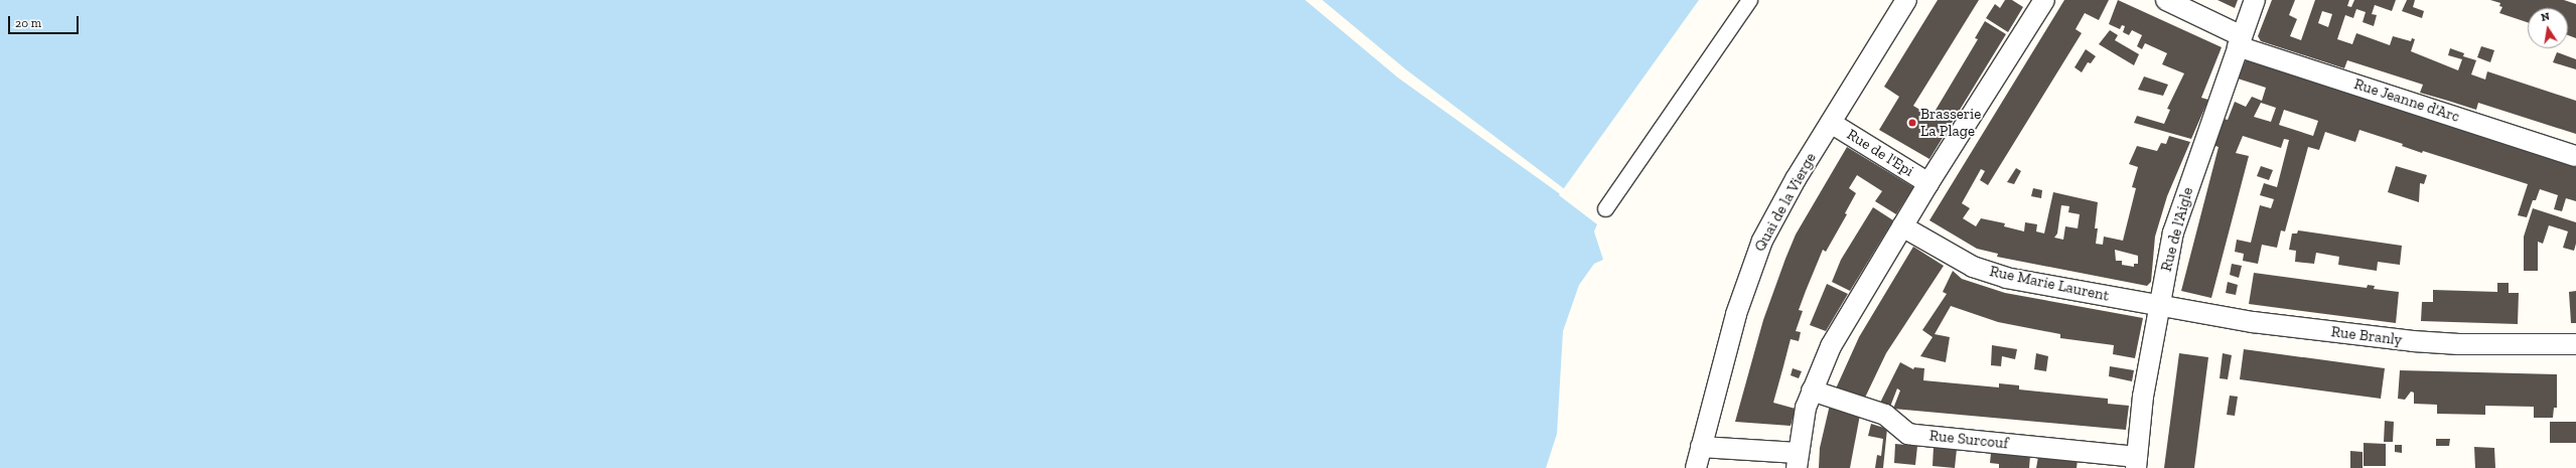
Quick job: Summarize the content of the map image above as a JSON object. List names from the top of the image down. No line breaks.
{"streets":{"street":["Rue Jeanne d'Arc","Rue de l'Epi","Quai de la Vierge","Rue de l'Aigle","Rue Marie Laurent","Rue Branly","Rue Surcouf"]},"crossings":[["Rue Jeanne d'Arc","Rue de l'Aigle"],["Rue de l'Epi","Quai de la Vierge"],["Rue de l'Aigle","Rue Marie Laurent"],["Rue de l'Aigle","Rue Branly"],["Rue de l'Aigle","Rue Surcouf"],["Rue Marie Laurent","Rue Branly"]],"places":["Brasserie La Plage"],"scale_bar":"20 m","north":"top"}
